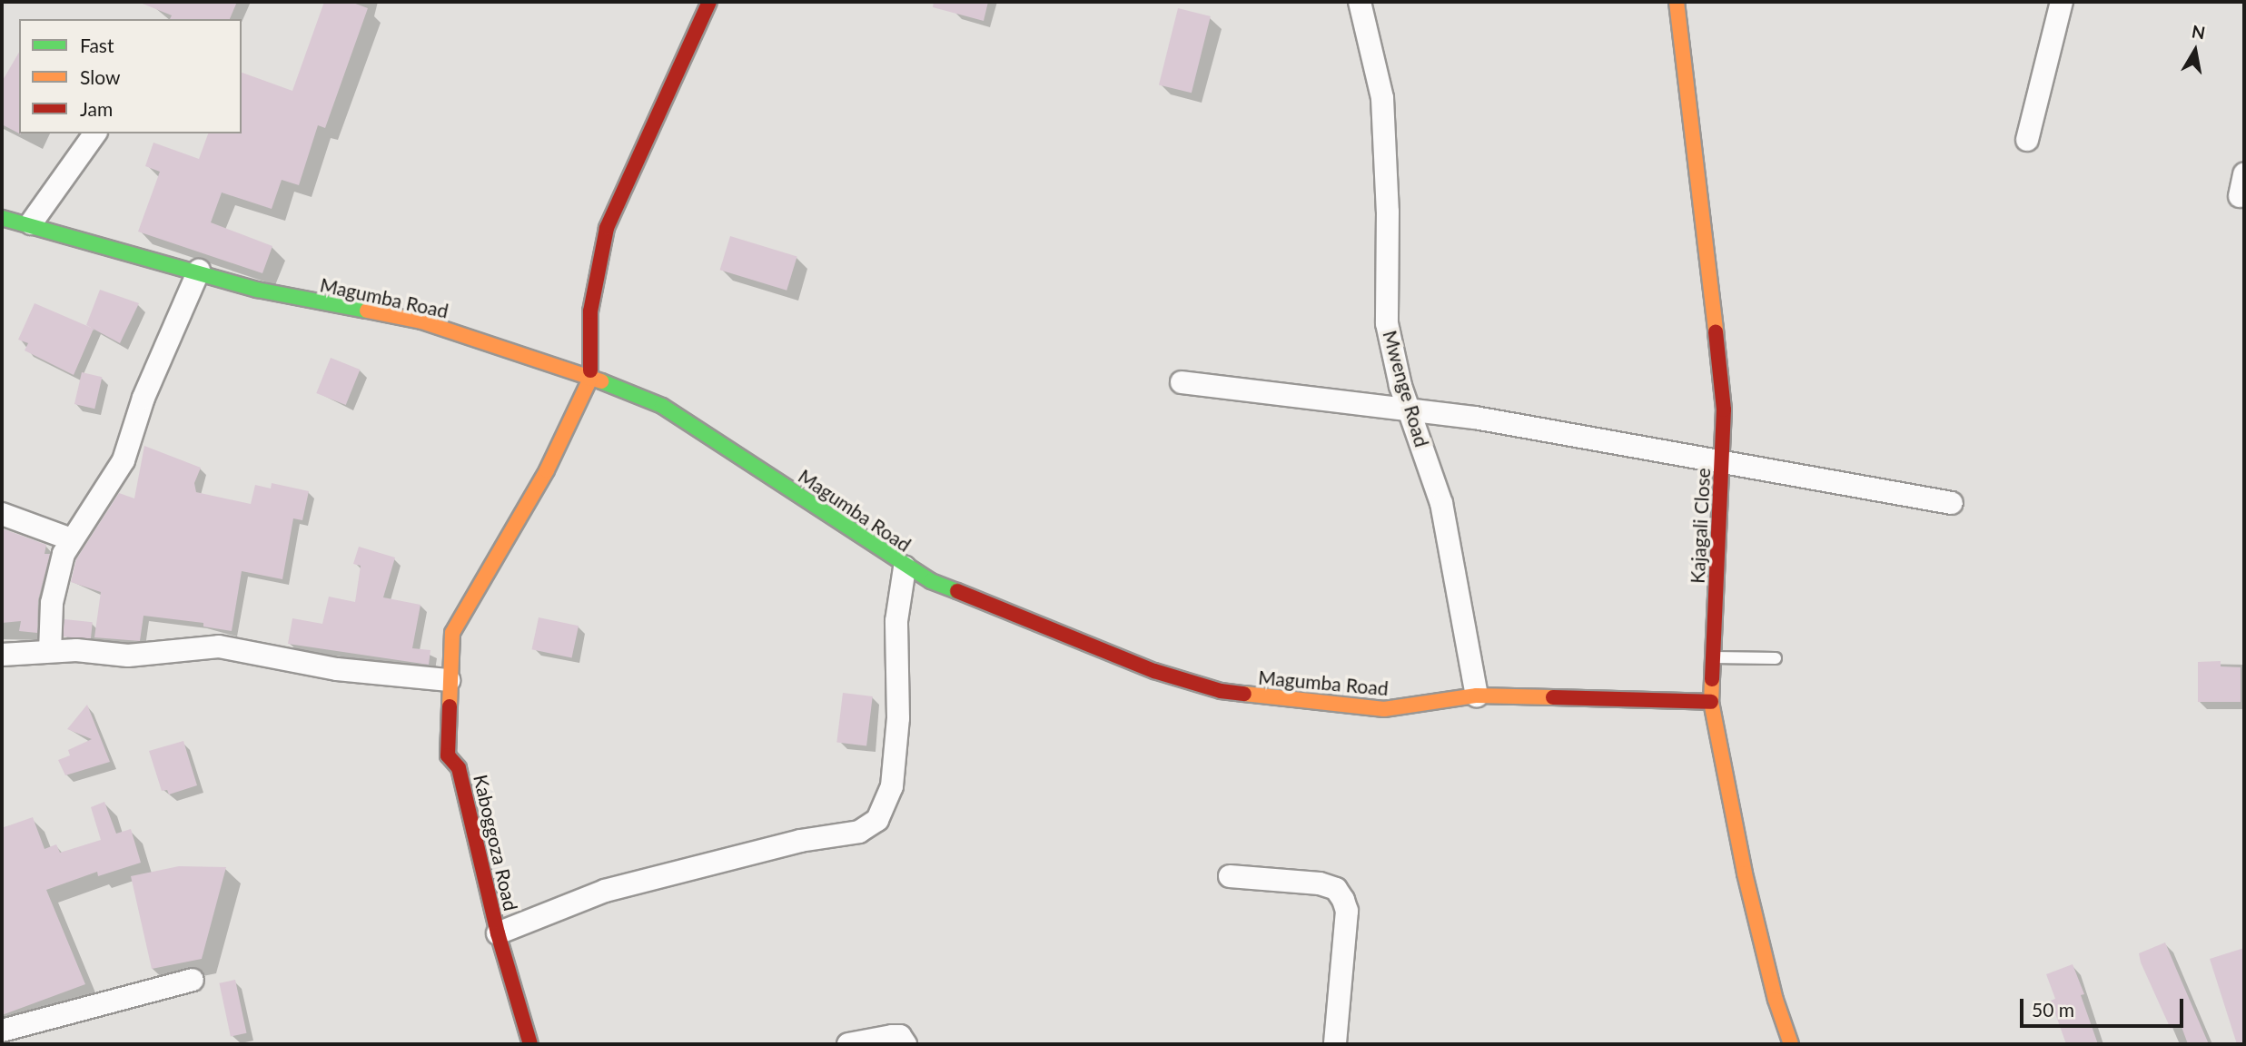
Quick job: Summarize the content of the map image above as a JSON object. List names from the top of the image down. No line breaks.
{"streets":{"street":["Magumba Road","Mwenge Road","Kajagali Close","Kaboggoza Road"]},"crossings":[["Magumba Road","Mwenge Road"],["Magumba Road","Kajagali Close"],["Magumba Road","Kaboggoza Road"]],"legend":["Fast","Slow","Jam"],"scale_bar":"50 m","north":"top"}
